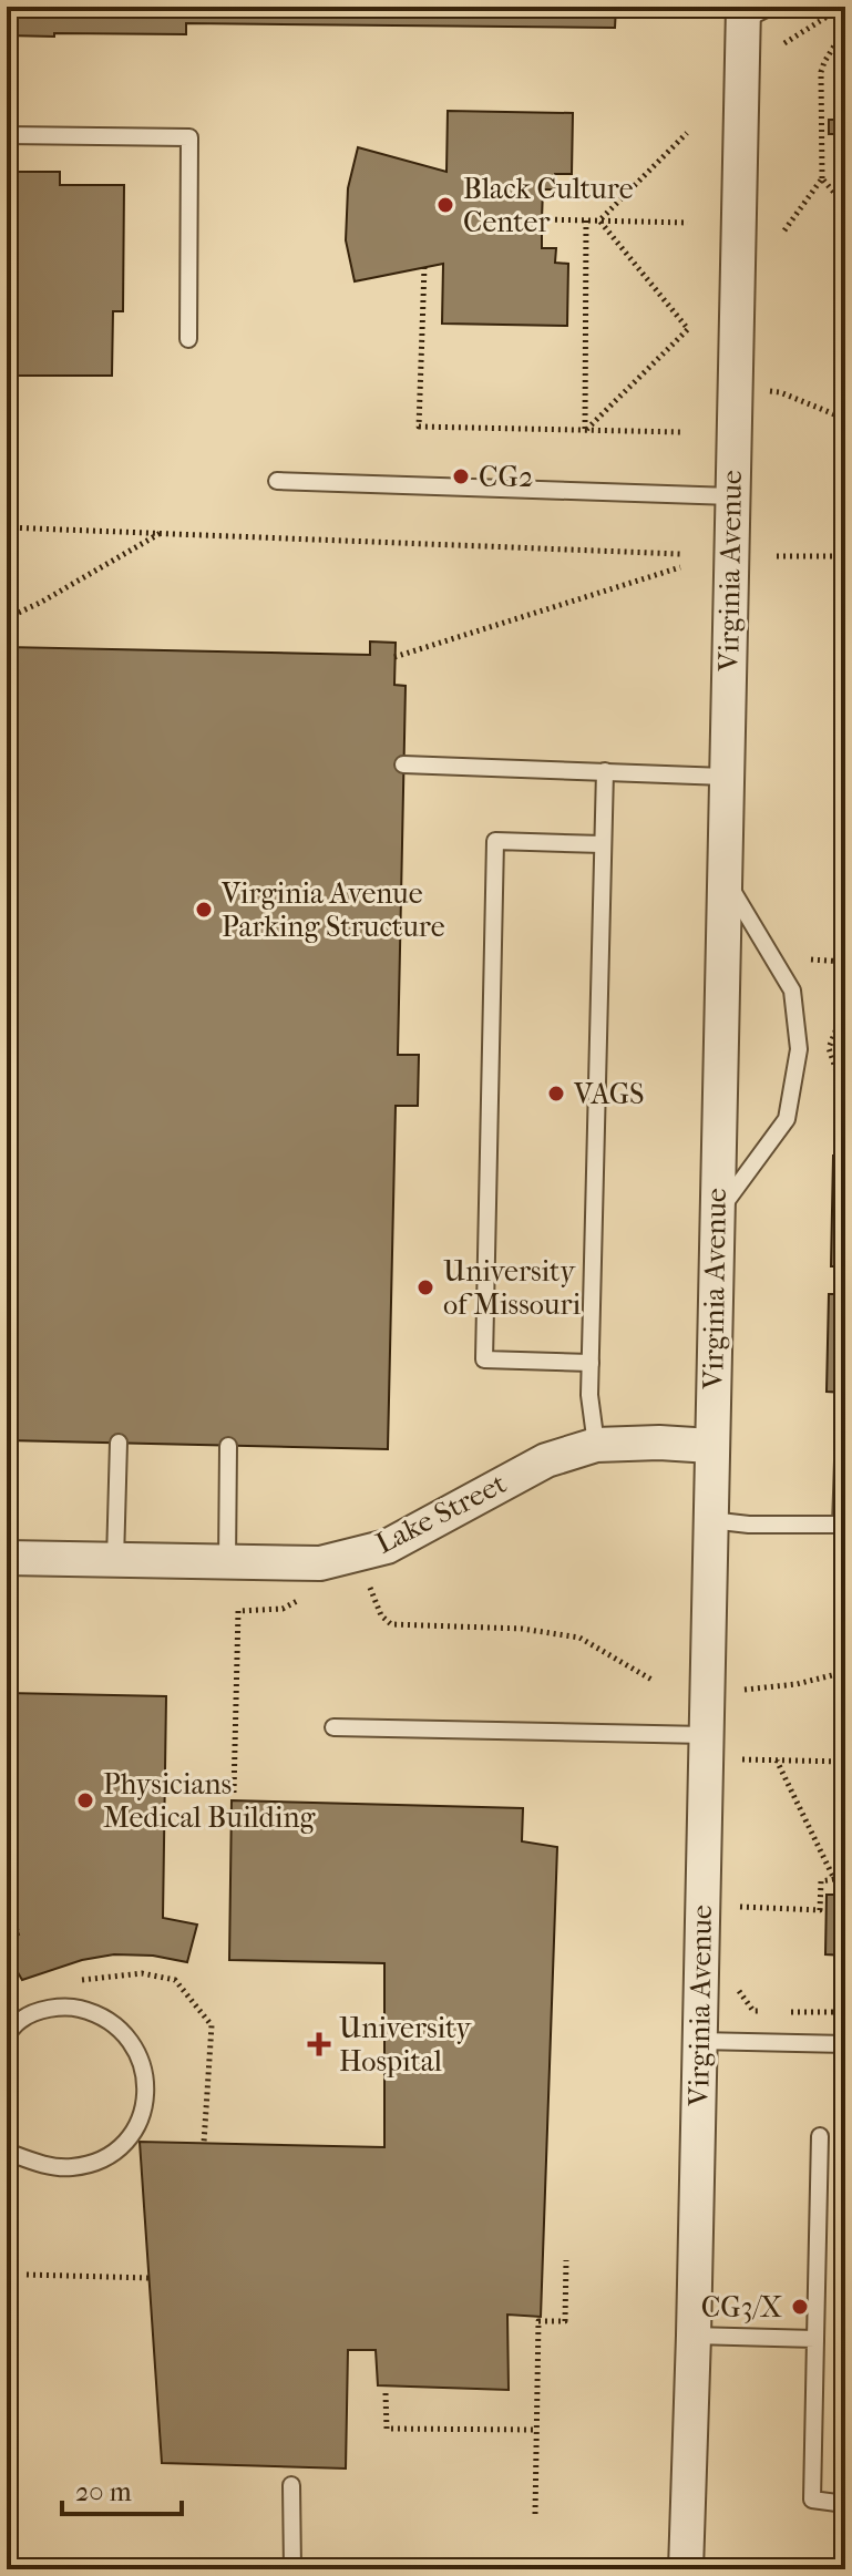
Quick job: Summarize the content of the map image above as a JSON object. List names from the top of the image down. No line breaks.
{"streets":{"street":["Virginia Avenue","Lake Street"]},"crossings":[["Virginia Avenue","Lake Street"]],"places":{"other":["Black Culture Center","CG2","Virginia Avenue Parking Structure","VAGS","University of Missouri","Physicians Medical Building","CG3/X"],"health":["University Hospital"]},"scale_bar":"20 m"}
